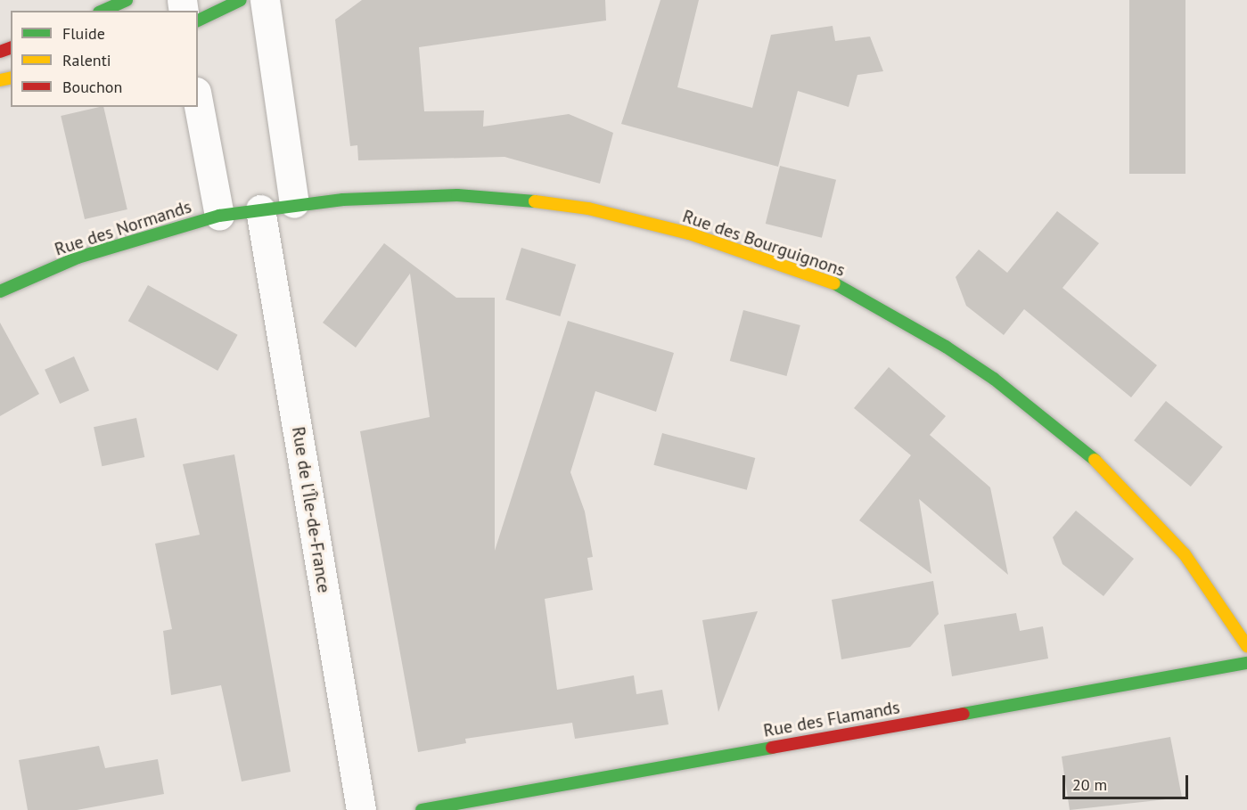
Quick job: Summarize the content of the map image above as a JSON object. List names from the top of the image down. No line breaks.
{"streets":{"street":["Rue des Normands","Rue des Bourguignons","Rue de l'Île-de-France","Rue des Flamands"]},"crossings":[["Rue des Normands","Rue des Bourguignons"],["Rue des Normands","Rue de l'Île-de-France"],["Rue des Bourguignons","Rue de l'Île-de-France"]],"legend":["Fluide","Ralenti","Bouchon"],"scale_bar":"20 m"}
